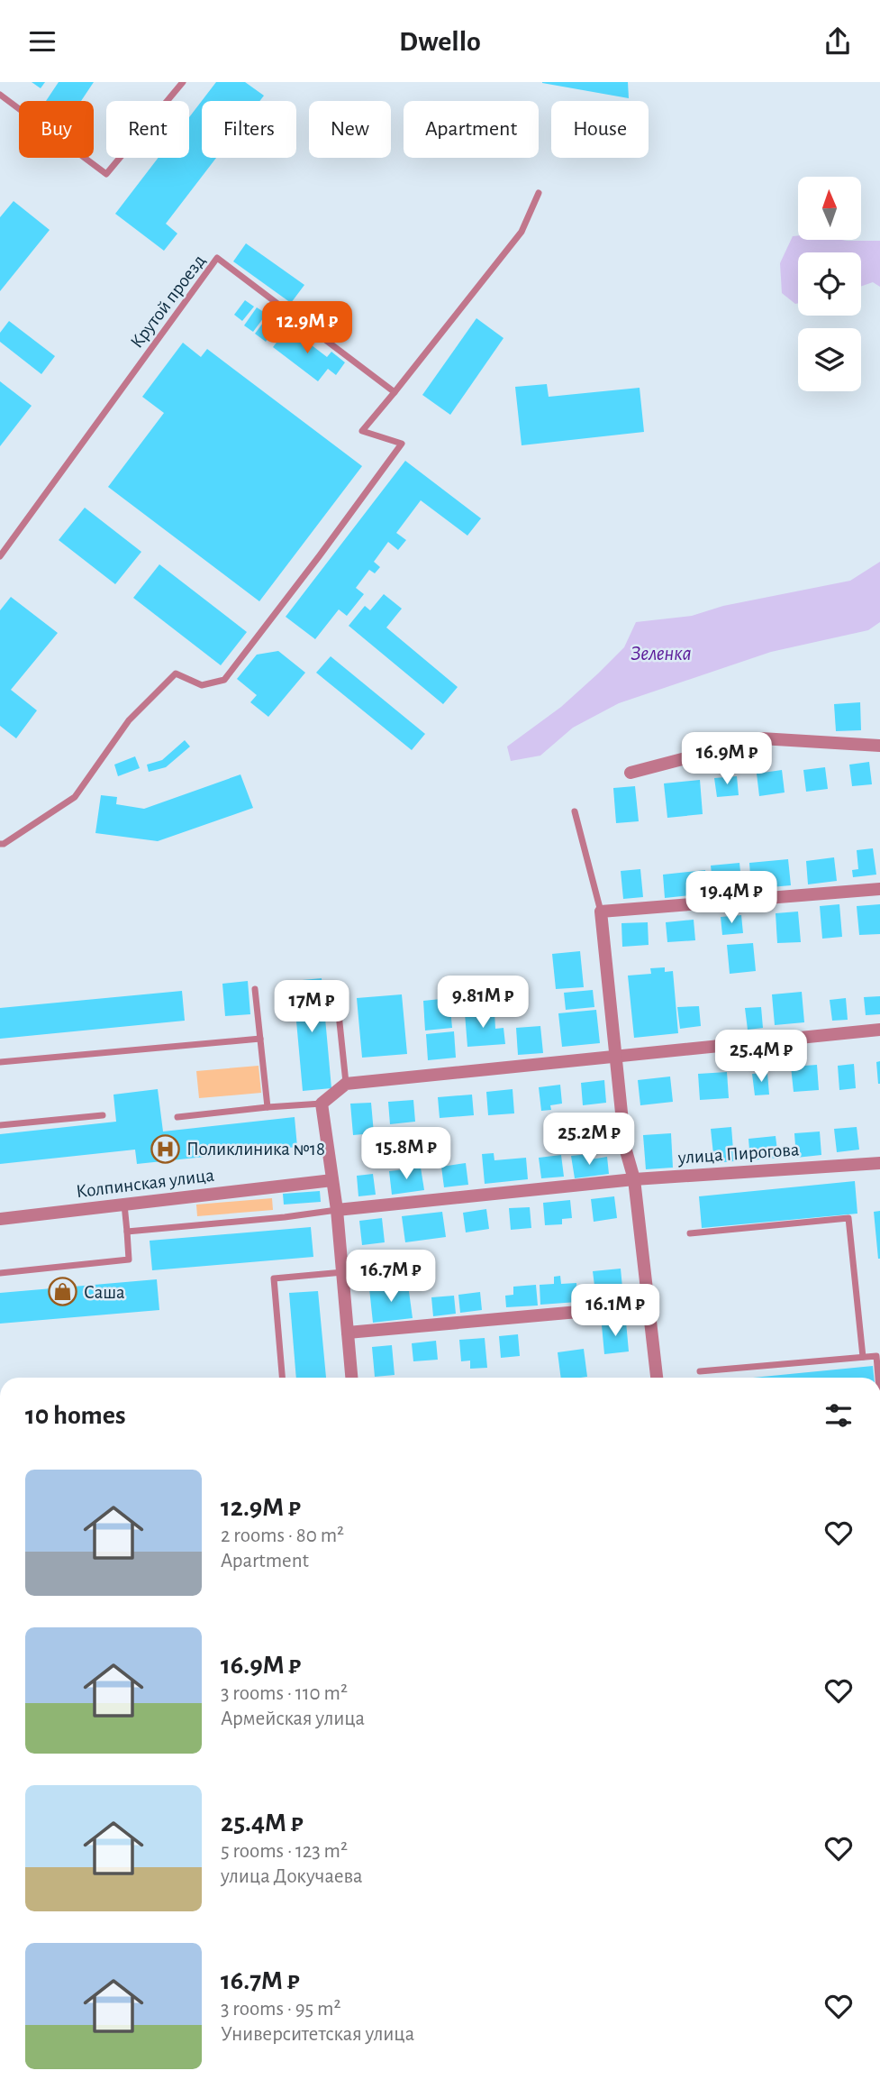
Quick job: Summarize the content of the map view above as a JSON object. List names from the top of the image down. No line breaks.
{"streets":{"street":["улица Пирогова","Колпинская улица"],"lane":["Крутой проезд"]},"water":["Зеленка"],"places":{"hospital":["Поликлиника №18"],"shop":["Саша"]},"north":"top","page":{"header":"Dwello","chip":["Buy","Rent","Filters","New","Apartment","House"],"price":["12.9M ₽","16.9M ₽","19.4M ₽","9.81M ₽","17M ₽","25.4M ₽","25.2M ₽","15.8M ₽","16.7M ₽","16.1M ₽"],"heading":"10 homes","list":[{"name":"12.9M ₽","note":"2 rooms · 80 m² · Apartment"},{"name":"16.9M ₽","note":"3 rooms · 110 m² · Армейская улица"},{"name":"25.4M ₽","note":"5 rooms · 123 m² · улица Докучаева"},{"name":"16.7M ₽","note":"3 rooms · 95 m² · Университетская улица"}]}}
